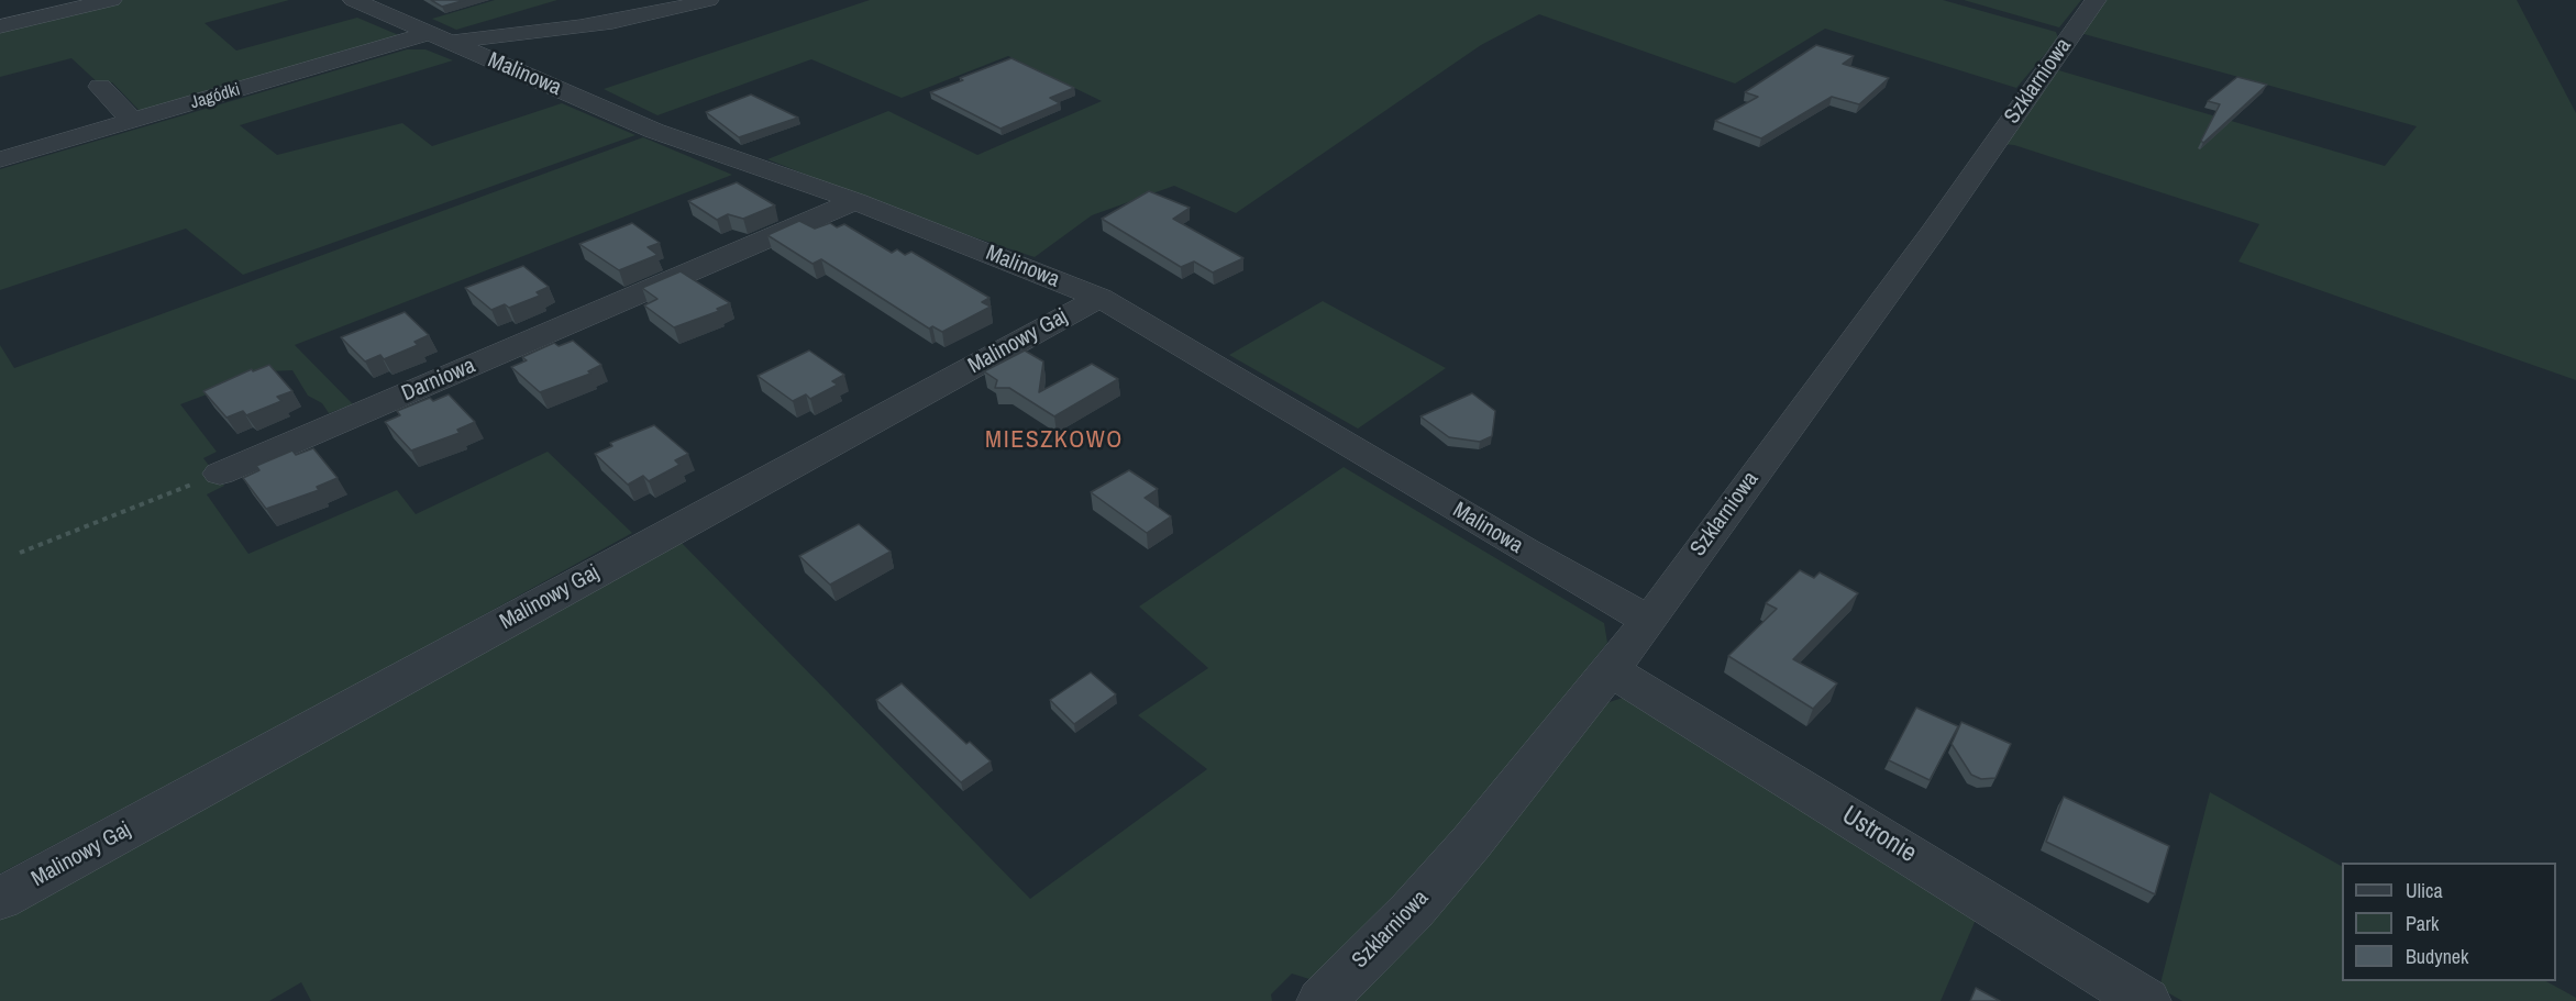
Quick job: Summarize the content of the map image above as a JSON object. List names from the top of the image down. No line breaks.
{"streets":{"street":["Malinowa","Szklarniowa","Jagódki","Malinowy Gaj","Darniowa","Ustronie"]},"crossings":[["Malinowa","Szklarniowa"],["Malinowa","Jagódki"],["Malinowa","Malinowy Gaj"],["Malinowa","Darniowa"],["Szklarniowa","Ustronie"]],"districts":["MIESZKOWO"],"legend":["Ulica","Park","Budynek"]}
